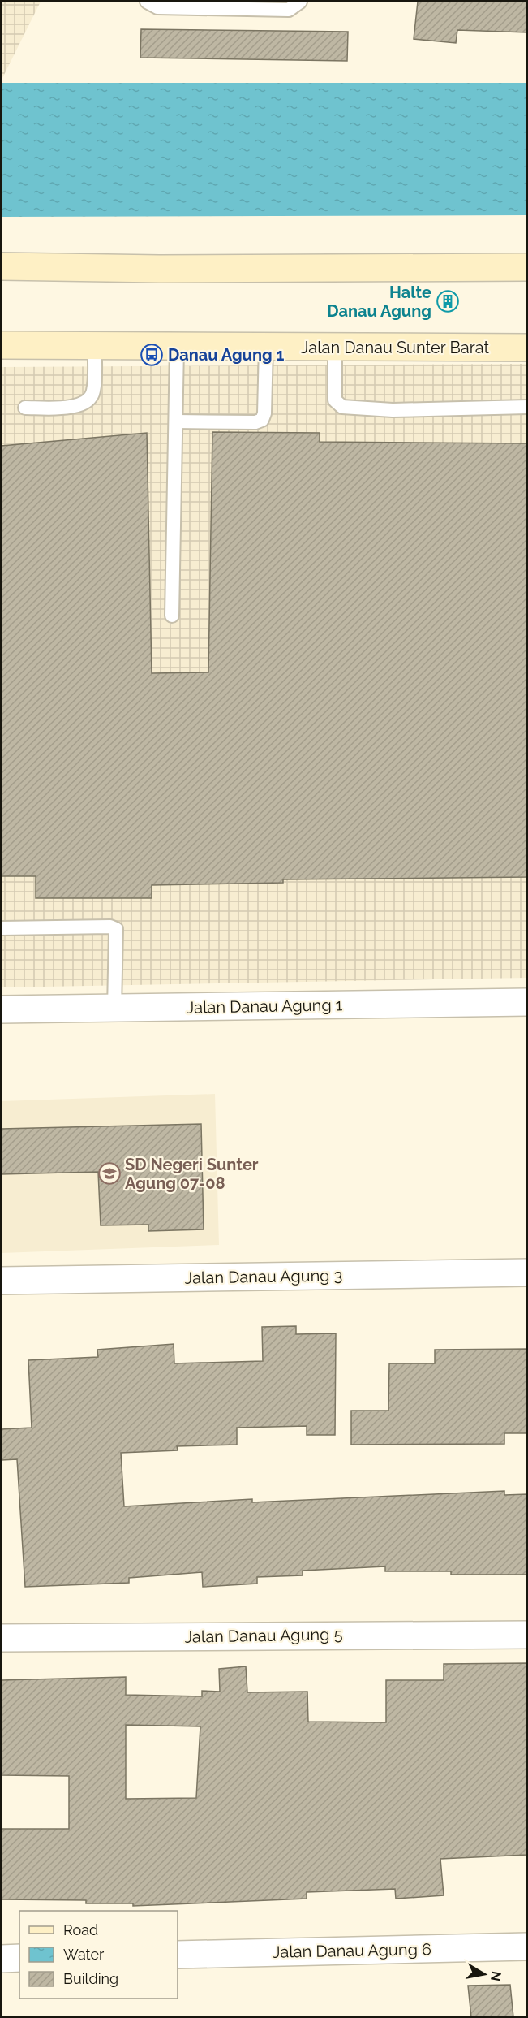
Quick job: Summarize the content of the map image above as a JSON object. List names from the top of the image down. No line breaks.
{"streets":{"main road":["Jalan Danau Sunter Barat"],"street":["Jalan Danau Agung 1","Jalan Danau Agung 3","Jalan Danau Agung 5","Jalan Danau Agung 6"]},"places":{"building":["Halte Danau Agung"],"bus stop":["Danau Agung 1"],"school or university":["SD Negeri Sunter Agung 07-08"]},"legend":["Road","Water","Building"],"north":"right"}
